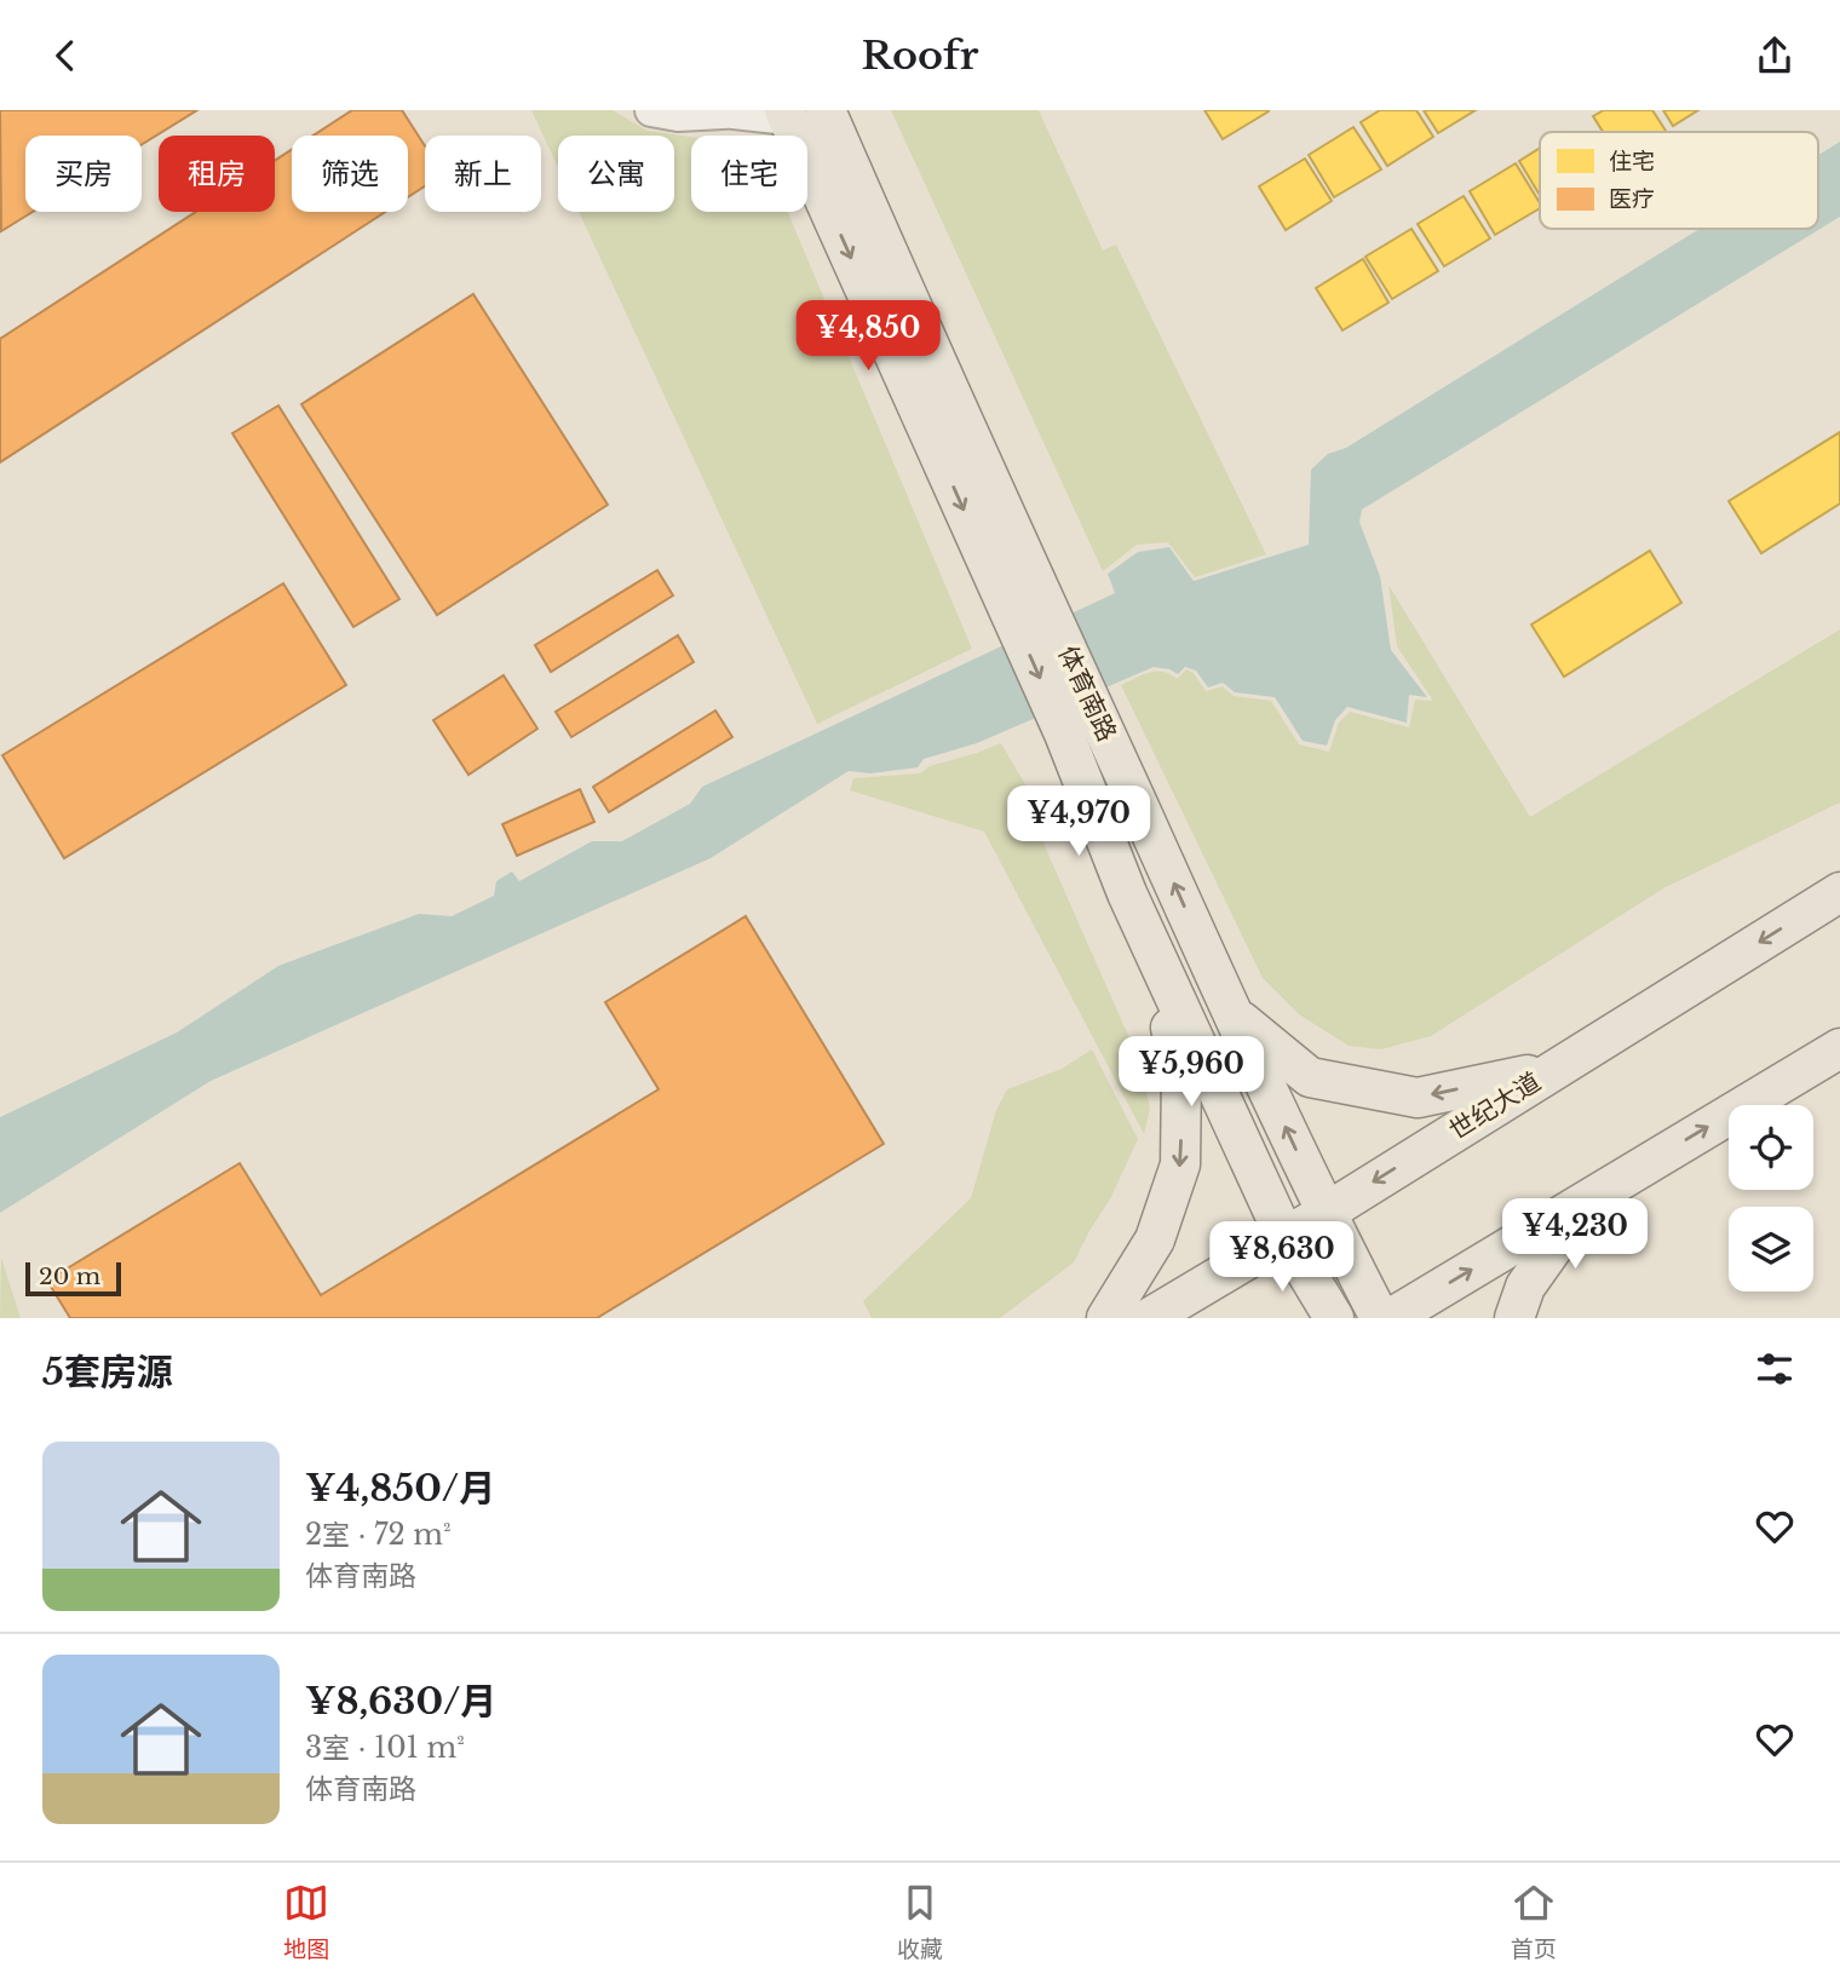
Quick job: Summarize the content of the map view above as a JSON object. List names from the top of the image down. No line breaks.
{"streets":{"main road":["体育南路","世纪大道"]},"crossings":[["体育南路","世纪大道"]],"legend":["住宅","医疗"],"scale_bar":"20 m","page":{"header":"Roofr","chip":["买房","租房","筛选","新上","公寓","住宅"],"price":["¥4,850","¥4,970","¥5,960","¥4,230","¥8,630"],"scale":"20 m","heading":"5套房源","list":[{"name":"¥4,850/月","note":"2室 · 72 m² · 体育南路"},{"name":"¥8,630/月","note":"3室 · 101 m² · 体育南路"}],"tabs":["地图","收藏","首页"]}}
